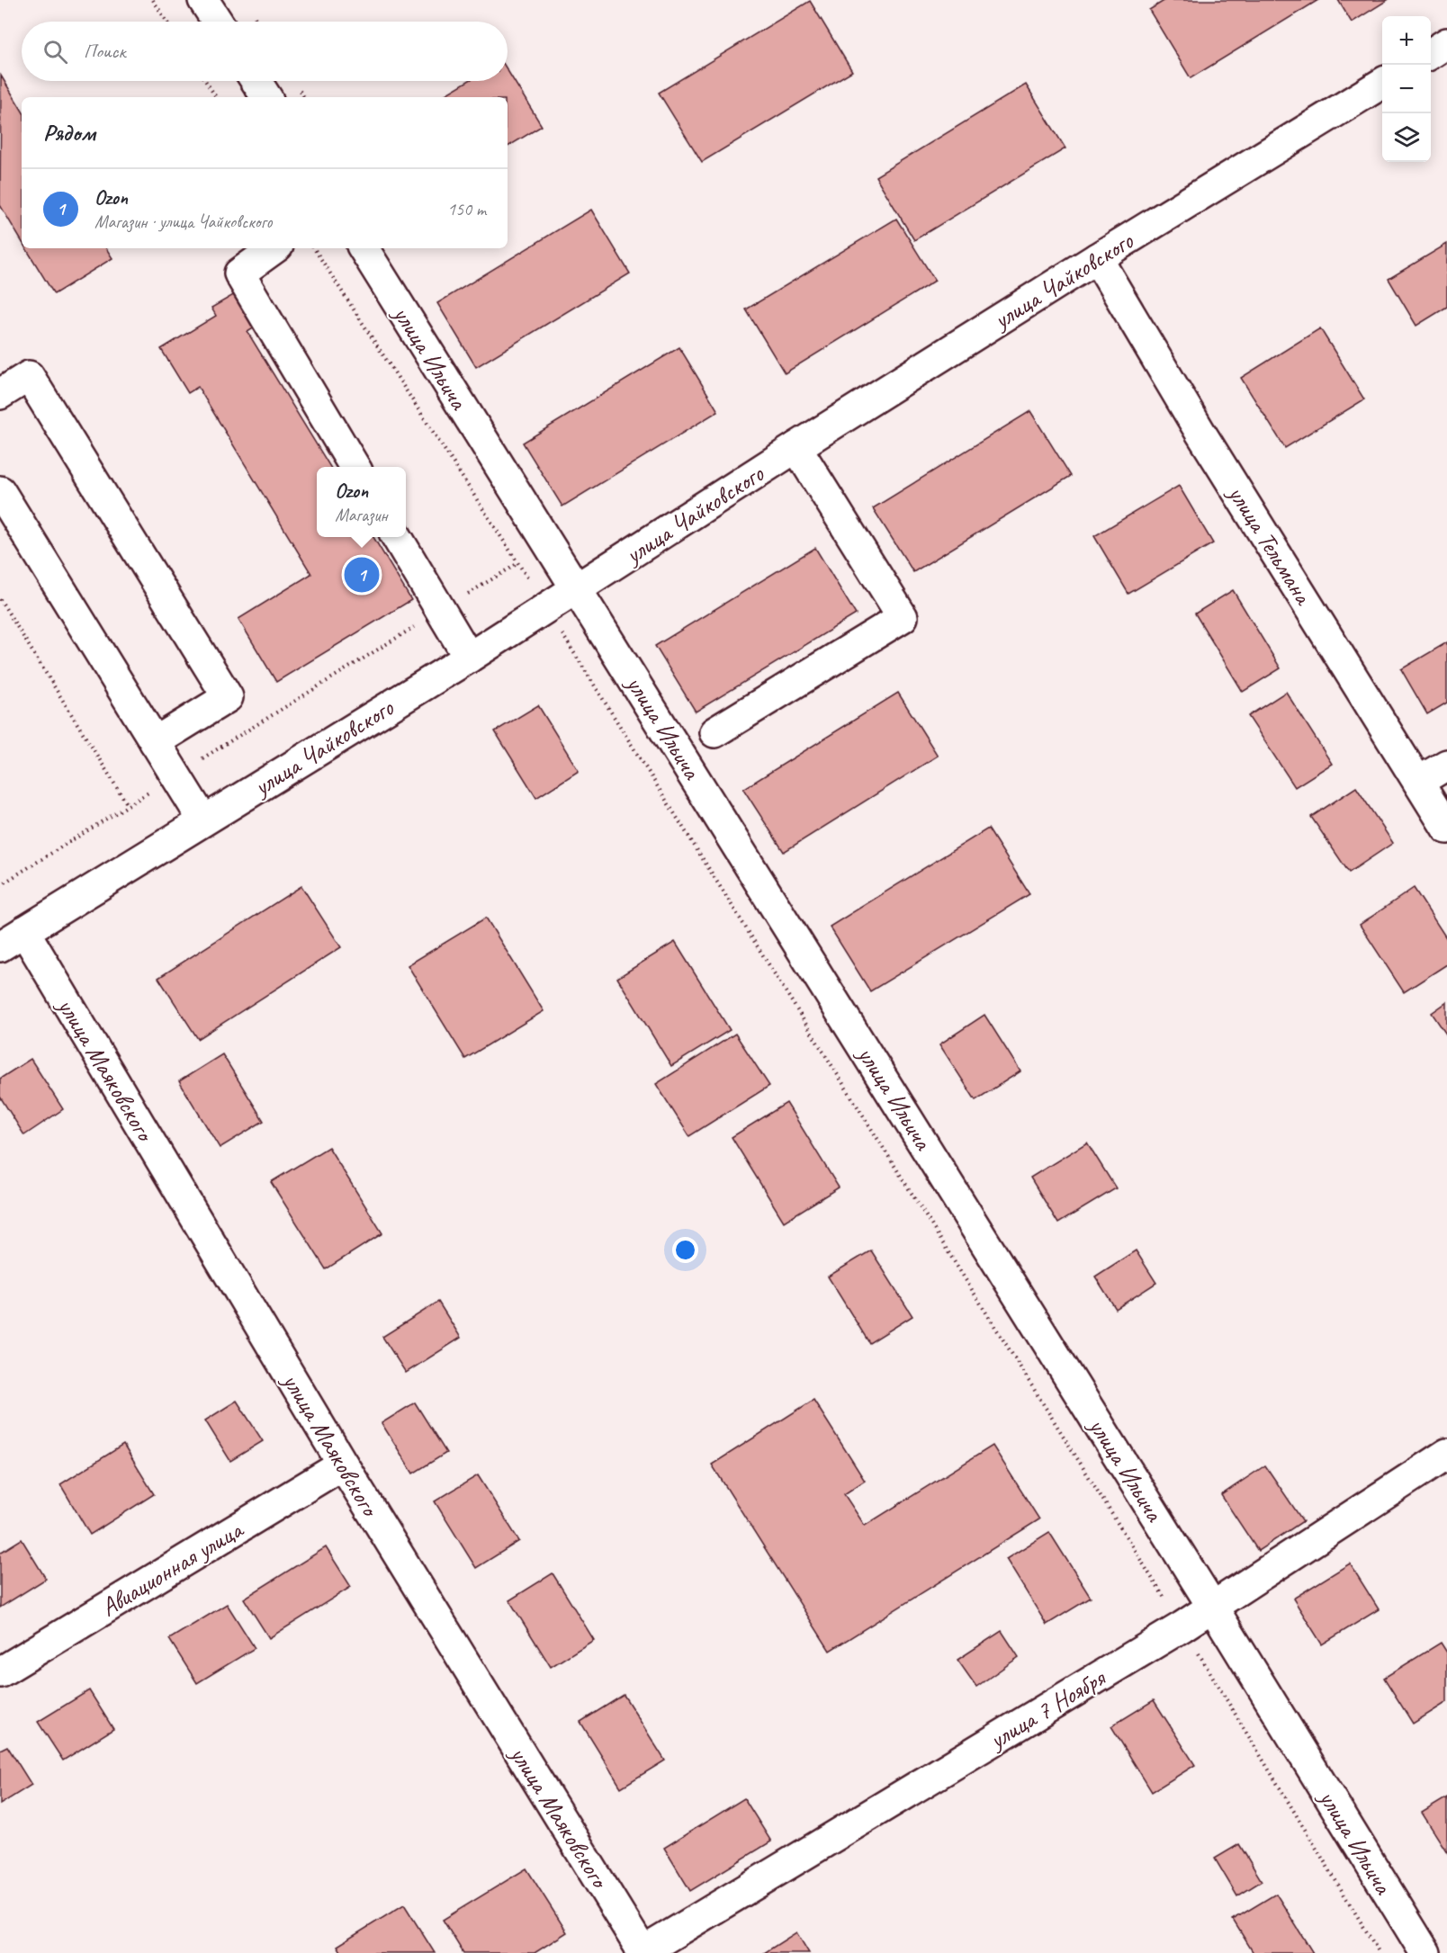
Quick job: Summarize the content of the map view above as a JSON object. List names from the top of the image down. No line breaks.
{"streets":{"street":["улица Чайковского","улица Ильича","улица Тельмана","улица Маяковского","Авиационная улица","улица 7 Ноября"]},"crossings":[["улица Чайковского","улица Ильича"],["улица Чайковского","улица Тельмана"],["улица Чайковского","улица Маяковского"],["улица Ильича","улица 7 Ноября"],["улица Маяковского","Авиационная улица"],["улица Маяковского","улица 7 Ноября"]],"page":{"map_buttons":["+","−"],"search":"Поиск","heading":"Рядом","list":[{"mark":"1","name":"Ozon","note":"Магазин · улица Чайковского","value":"150 m"}],"popup":["Ozon","Магазин"],"pins":"1"}}
